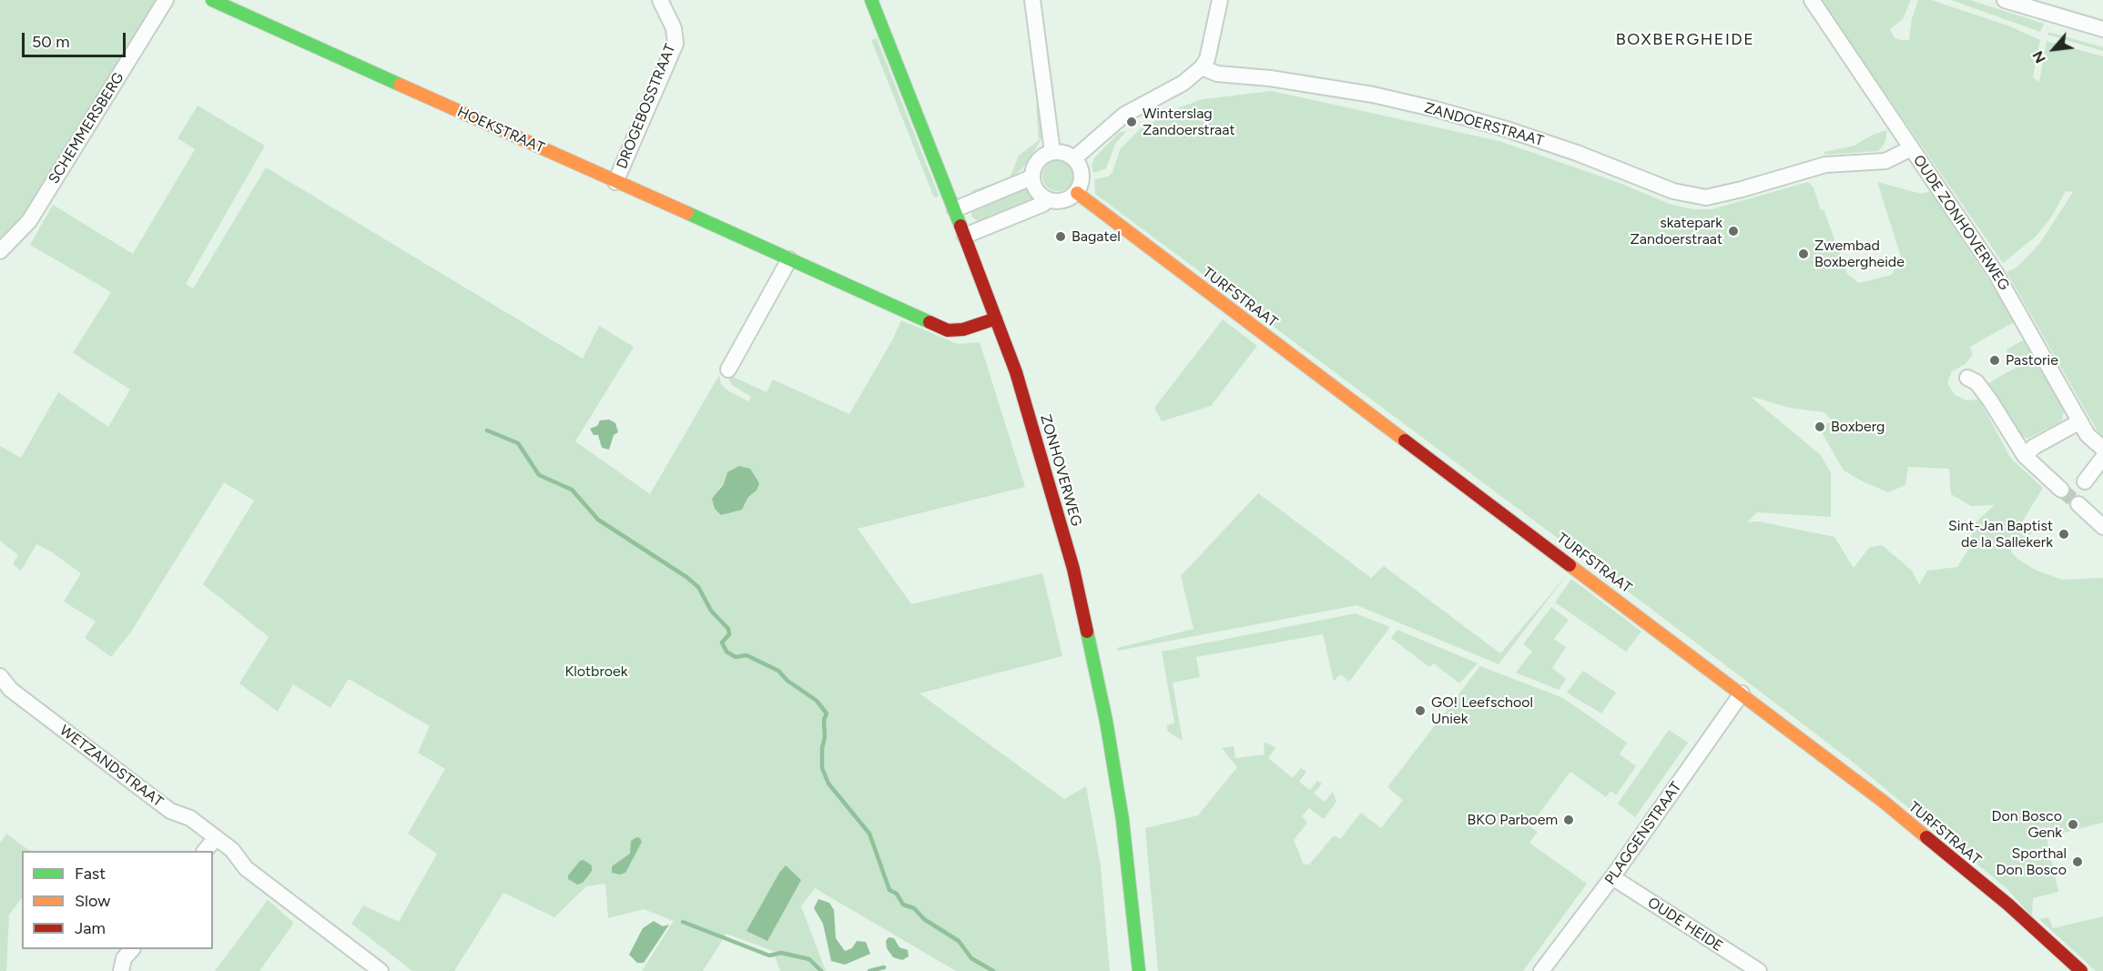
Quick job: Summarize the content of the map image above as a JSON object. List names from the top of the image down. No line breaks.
{"streets":{"street":["DROGEBOSSTRAAT","ZANDOERSTRAAT","SCHEMMERSBERG","HOEKSTRAAT","OUDE ZONHOVERWEG","TURFSTRAAT","ZONHOVERWEG","WETZANDSTRAAT","PLAGGENSTRAAT","OUDE HEIDE"]},"crossings":[["DROGEBOSSTRAAT","HOEKSTRAAT"],["ZANDOERSTRAAT","OUDE ZONHOVERWEG"],["HOEKSTRAAT","ZONHOVERWEG"],["TURFSTRAAT","PLAGGENSTRAAT"],["PLAGGENSTRAAT","OUDE HEIDE"]],"districts":["BOXBERGHEIDE"],"parks":["Klotbroek"],"places":["Winterslag Zandoerstraat","skatepark Zandoerstraat","Bagatel","Zwembad Boxbergheide","Pastorie","Boxberg","Sint-Jan Baptist de la Sallekerk","GO! Leefschool Uniek","BKO Parboem","Don Bosco Genk","Sporthal Don Bosco"],"legend":["Fast","Slow","Jam"],"scale_bar":"50 m","north":"bottom left"}
